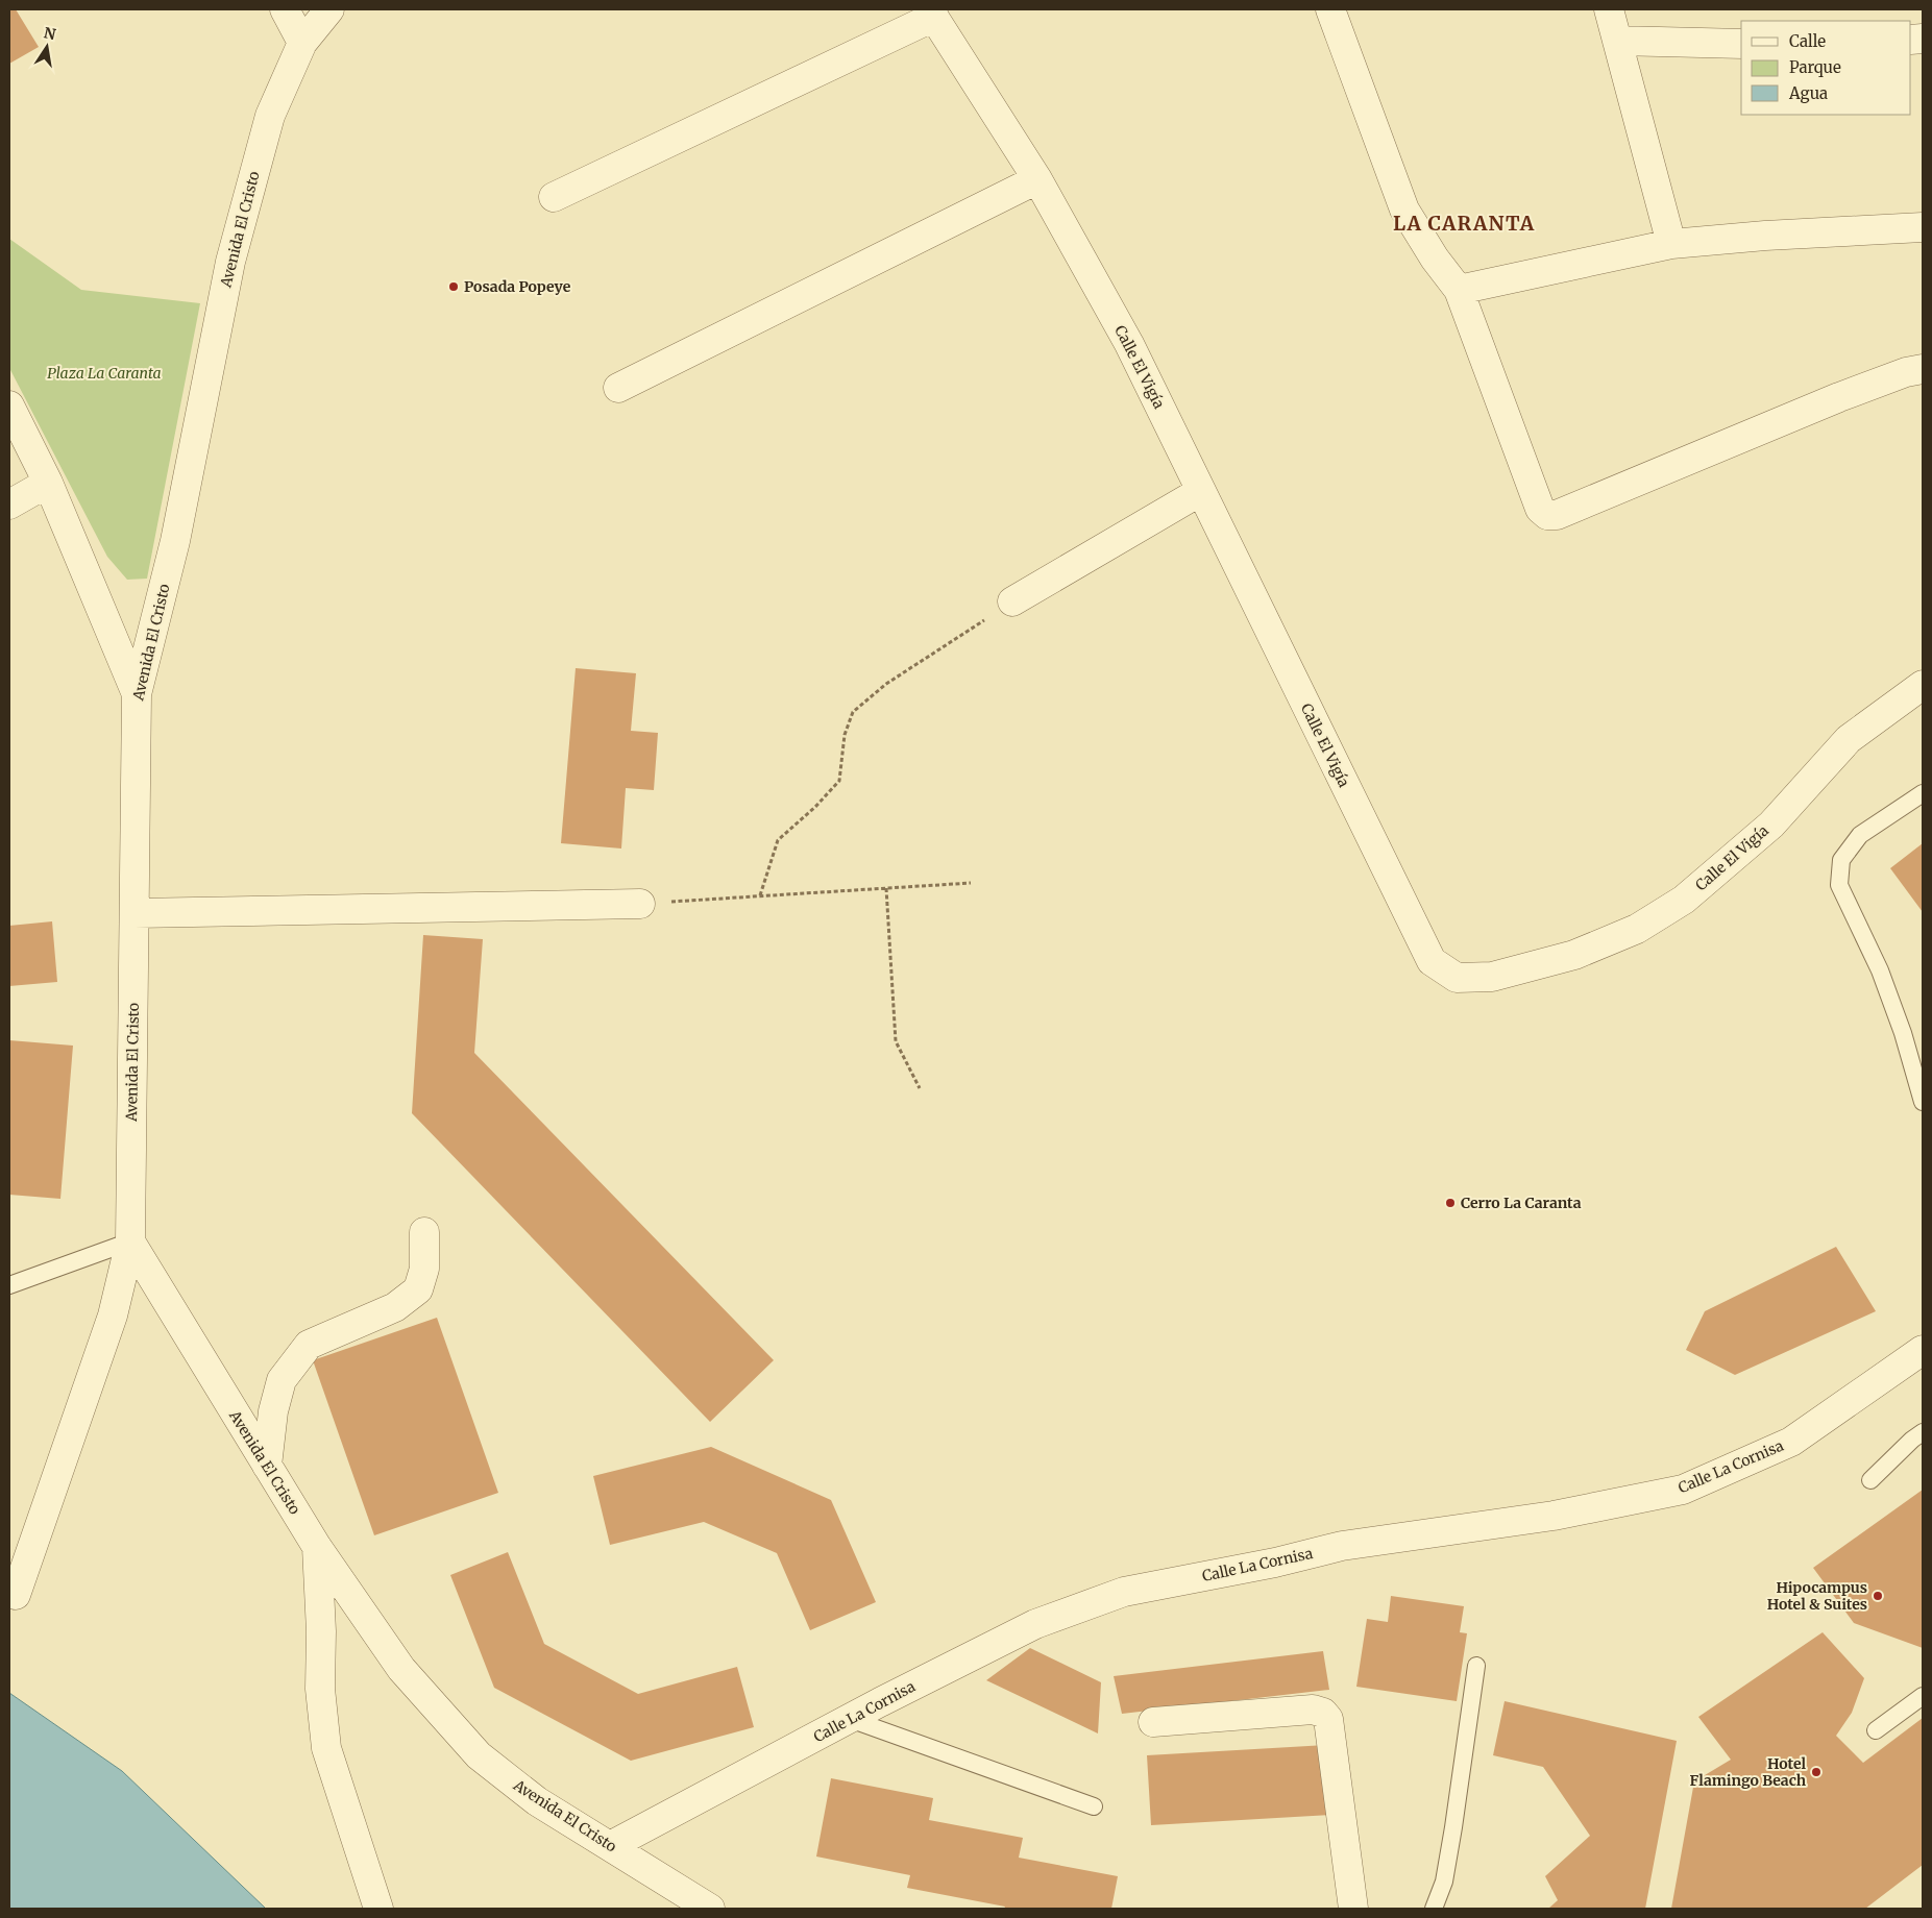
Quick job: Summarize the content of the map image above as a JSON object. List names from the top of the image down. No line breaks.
{"streets":{"street":["Avenida El Cristo","Calle El Vigía","Calle La Cornisa"]},"crossings":[["Avenida El Cristo","Calle La Cornisa"]],"districts":["LA CARANTA"],"parks":["Plaza La Caranta"],"places":["Posada Popeye","Cerro La Caranta","Hipocampus Hotel & Suites","Hotel Flamingo Beach"],"legend":["Calle","Parque","Agua"],"north":"top"}
